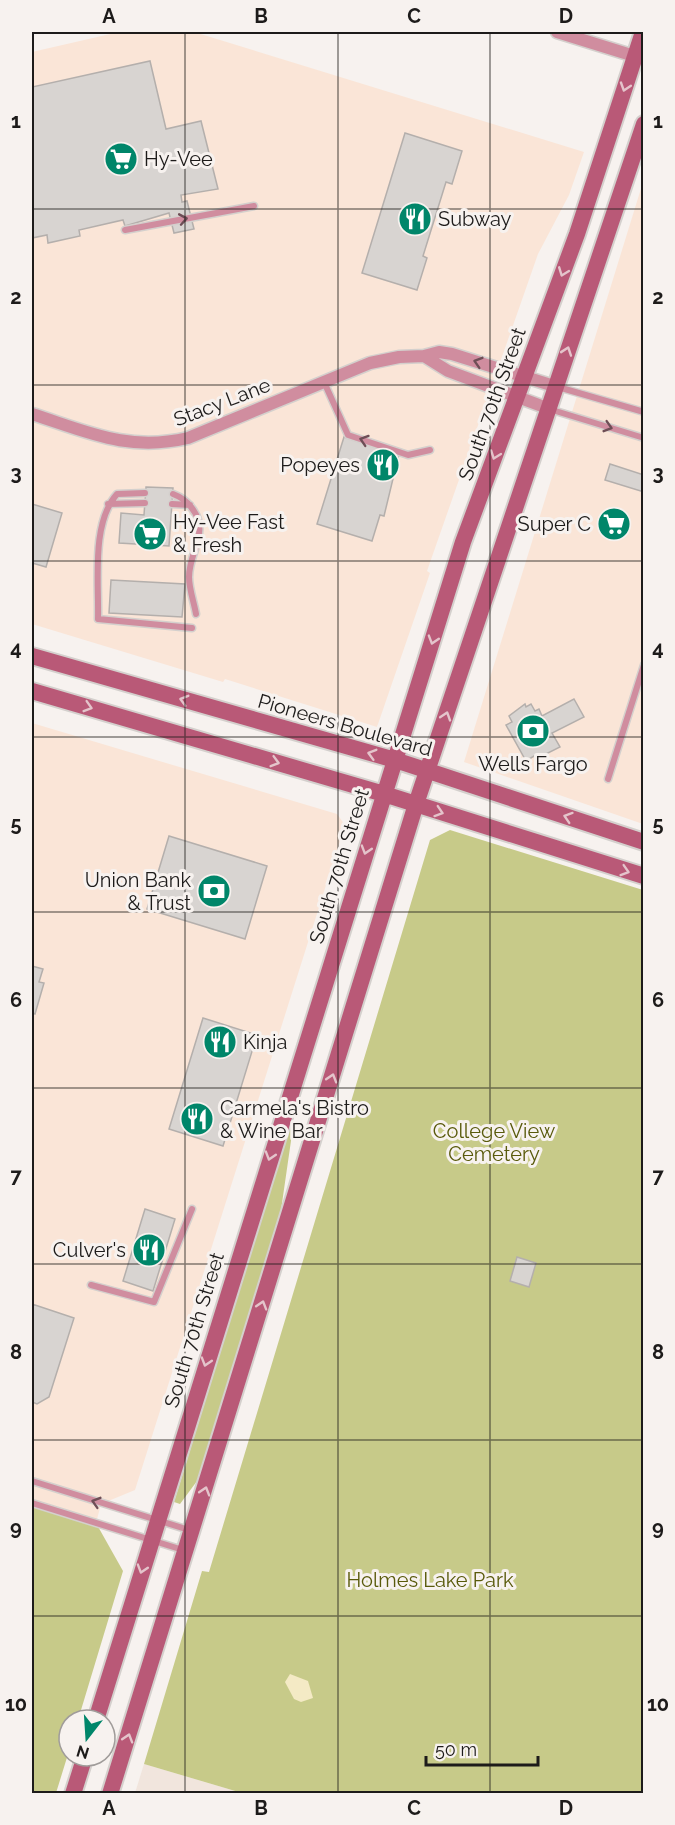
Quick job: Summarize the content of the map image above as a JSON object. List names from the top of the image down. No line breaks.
{"streets":{"main road":["South 70th Street","Pioneers Boulevard"],"street":["Stacy Lane"]},"crossings":[["Stacy Lane","South 70th Street"],["South 70th Street","Pioneers Boulevard"]],"parks":["College View Cemetery","Holmes Lake Park"],"places":{"supermarket":["Hy-Vee","Super C","Hy-Vee Fast & Fresh"],"restaurant":["Subway","Popeyes","Kinja","Carmela's Bistro & Wine Bar","Culver's"],"bank":["Wells Fargo","Union Bank & Trust"]},"scale_bar":"50 m","north":"bottom","grid":{"columns":["A","B","C","D"],"rows":["1","2","3","4","5","6","7","8","9","10"]}}
